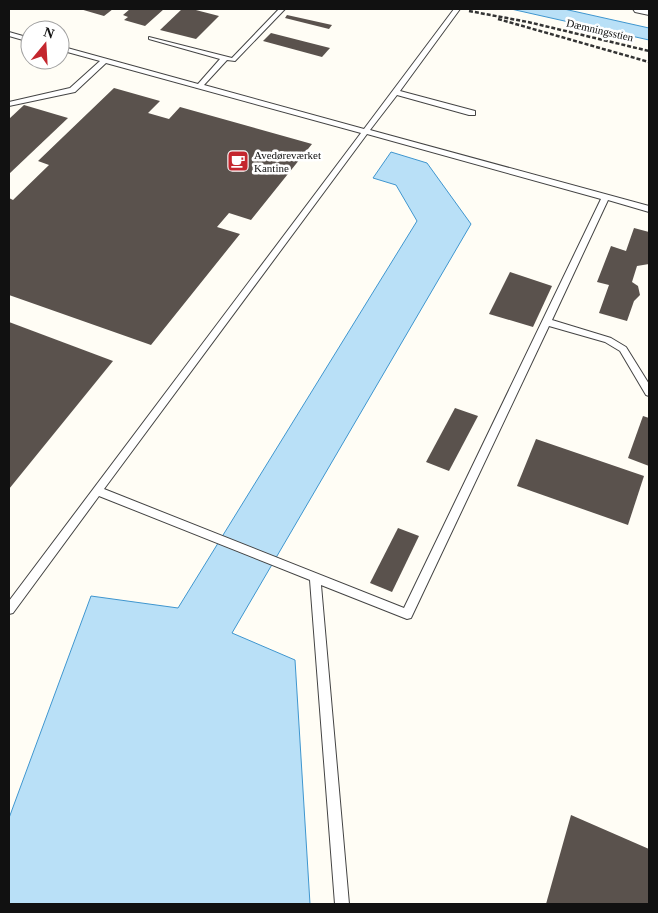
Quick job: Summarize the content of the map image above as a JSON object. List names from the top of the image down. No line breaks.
{"streets":{"path":["Dæmningsstien"]},"places":{"cafe":["Avedøreværket Kantine"]},"north":"top"}
